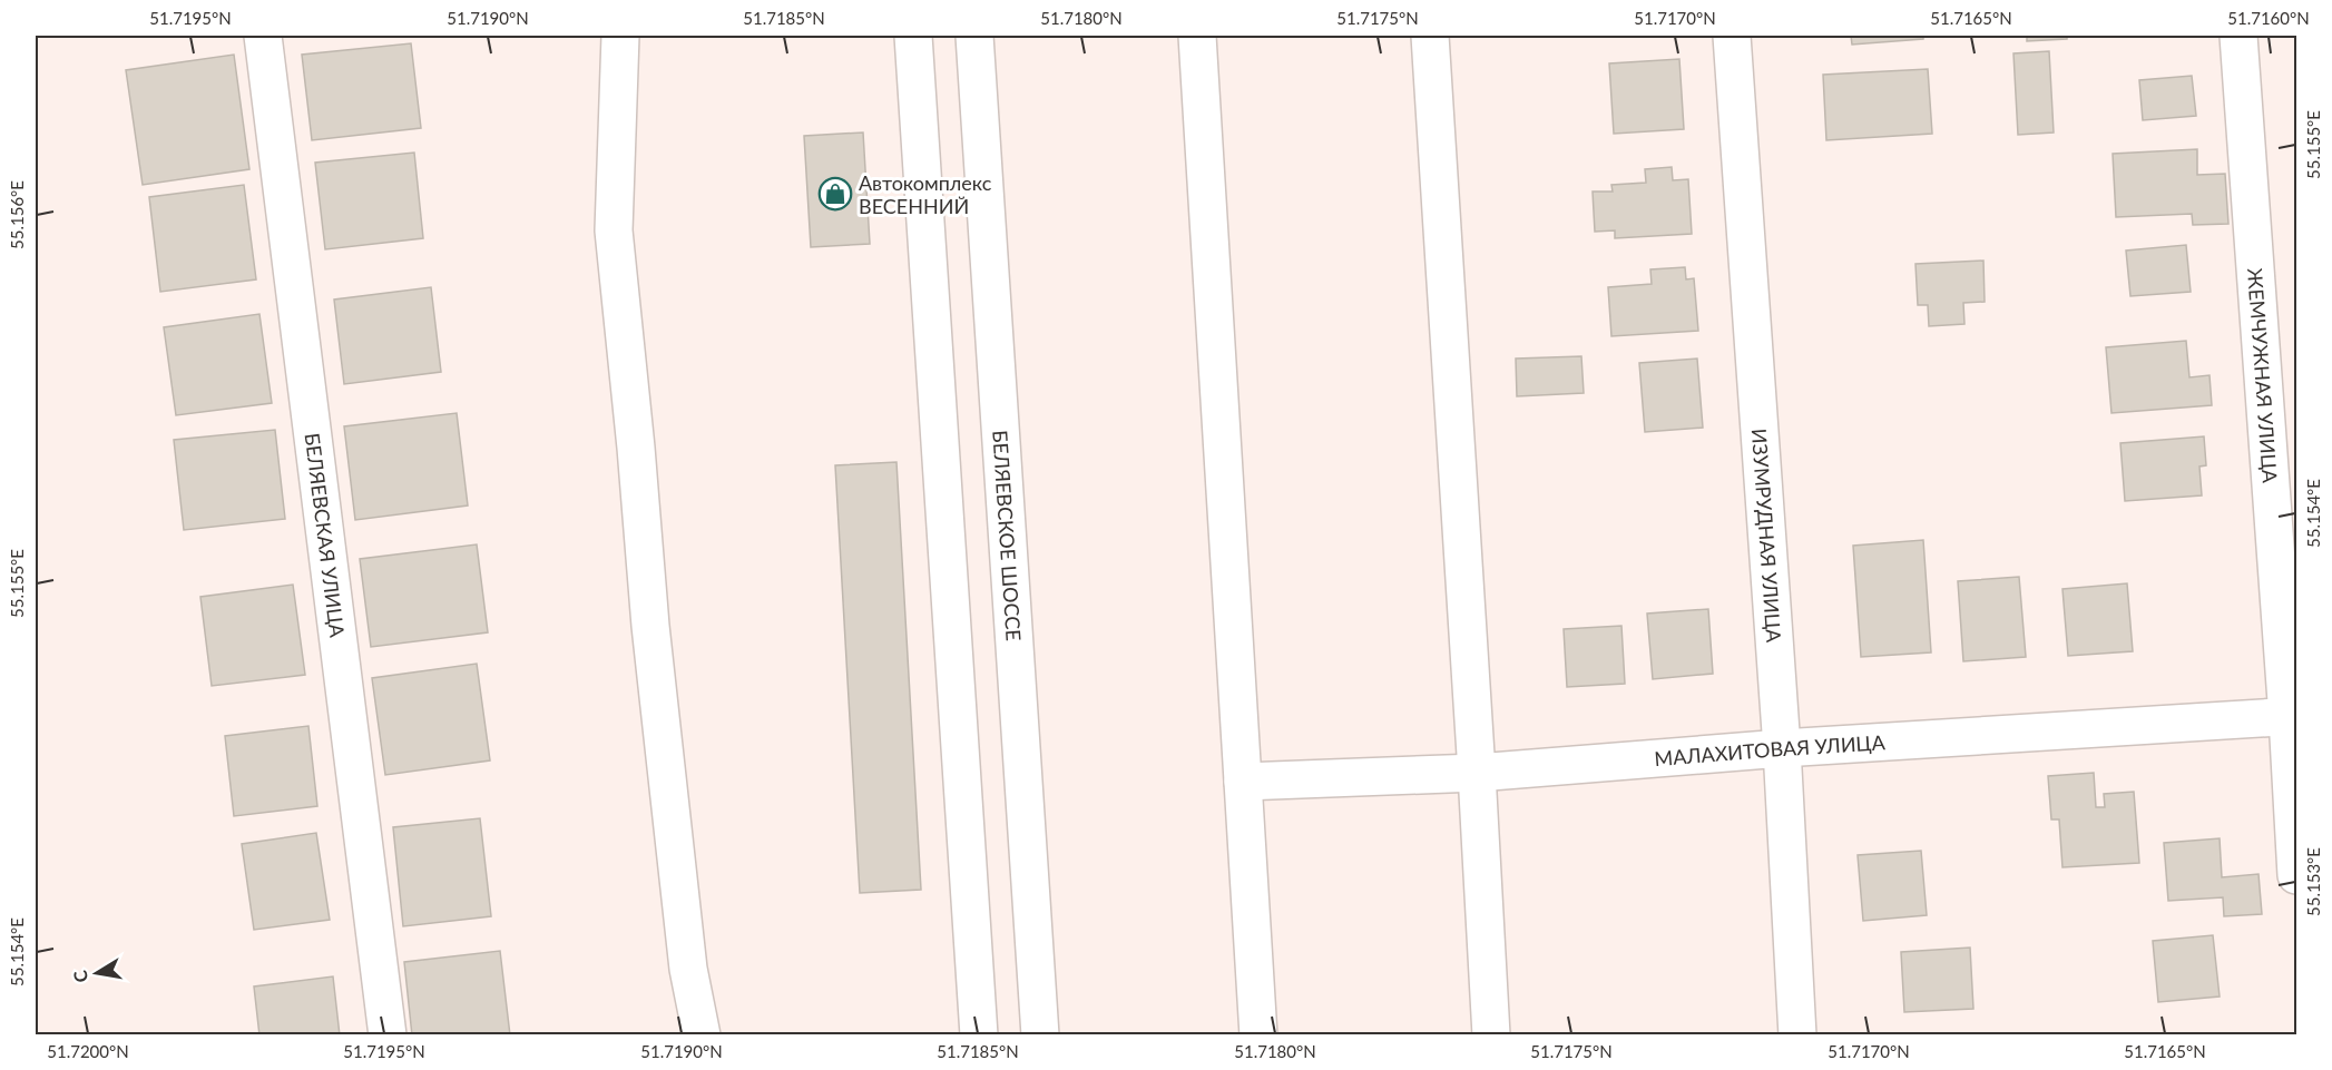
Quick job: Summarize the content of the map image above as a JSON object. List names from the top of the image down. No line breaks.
{"streets":{"street":["ЖЕМЧУЖНАЯ УЛИЦА","БЕЛЯЕВСКАЯ УЛИЦА","БЕЛЯЕВСКОЕ ШОССЕ","ИЗУМРУДНАЯ УЛИЦА","МАЛАХИТОВАЯ УЛИЦА"]},"crossings":[["ЖЕМЧУЖНАЯ УЛИЦА","МАЛАХИТОВАЯ УЛИЦА"],["ИЗУМРУДНАЯ УЛИЦА","МАЛАХИТОВАЯ УЛИЦА"]],"places":{"shop":["Автокомплекс ВЕСЕННИЙ"]},"north":"left","coordinates":["51.7195°N","51.7190°N","51.7185°N","51.7180°N","51.7175°N","51.7170°N","51.7165°N","51.7160°N","55.155°E","55.156°E","55.154°E","55.153°E","51.7200°N"]}
